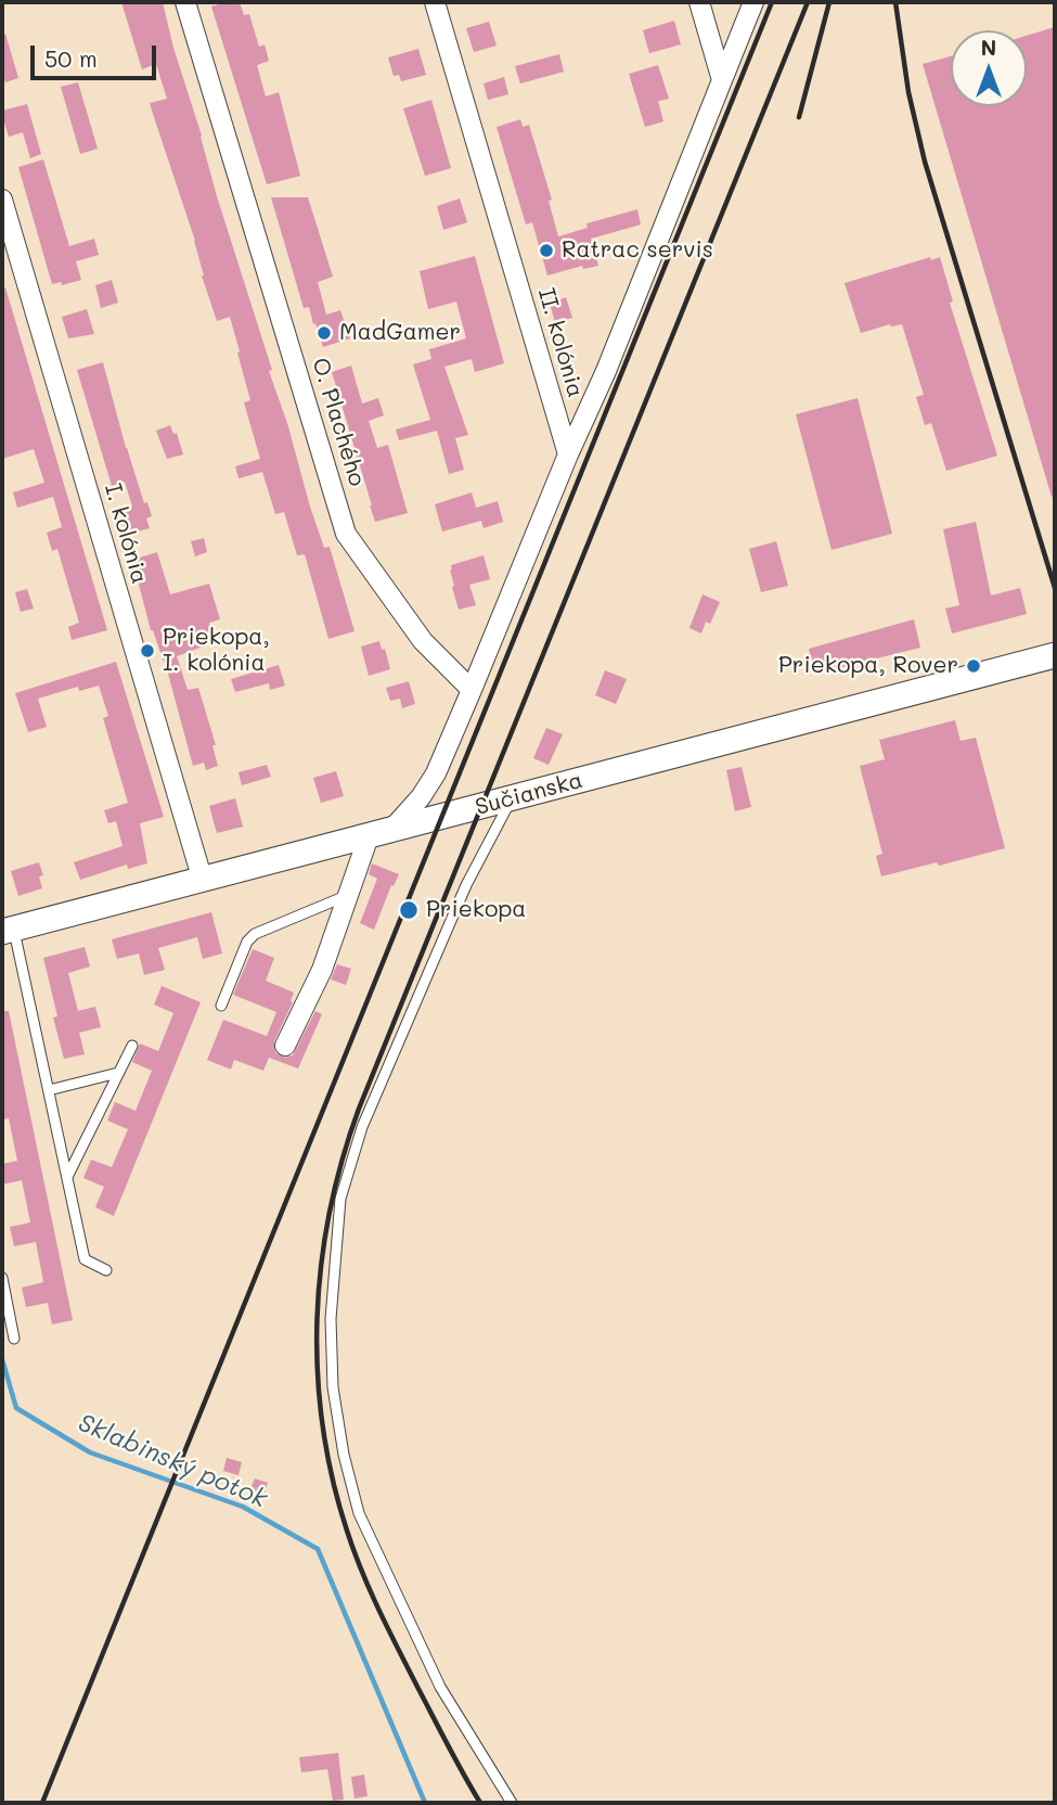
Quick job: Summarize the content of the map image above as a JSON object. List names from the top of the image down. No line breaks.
{"streets":{"street":["II. kolónia","O. Plachého","I. kolónia","Sučianska"]},"crossings":[["I. kolónia","Sučianska"]],"water":["Sklabinský potok"],"places":["Ratrac servis","MadGamer","Priekopa, I. kolónia","Priekopa, Rover","Priekopa"],"scale_bar":"50 m","north":"top"}
